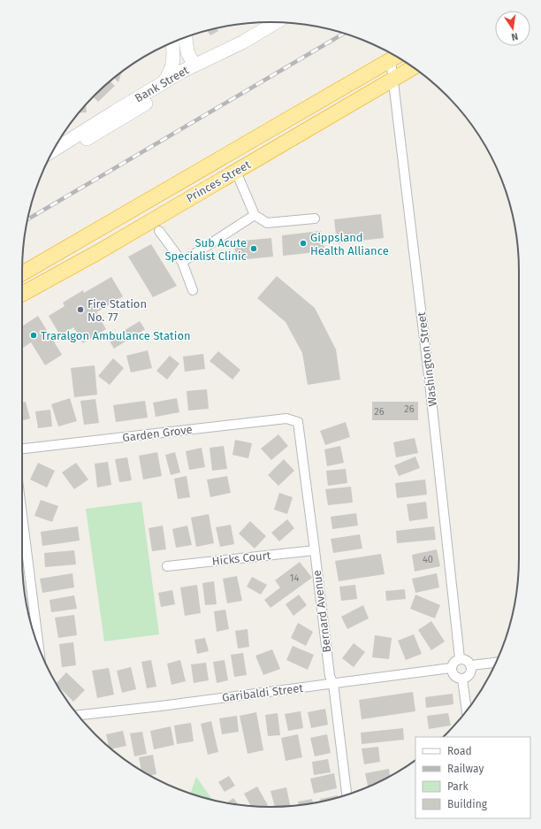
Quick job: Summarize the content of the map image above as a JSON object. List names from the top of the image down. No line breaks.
{"streets":{"highway":["Princes Street"],"main road":["Bank Street"],"street":["Washington Street","Garden Grove","Hicks Court","Bernard Avenue","Garibaldi Street"]},"crossings":[["Princes Street","Washington Street"],["Washington Street","Garibaldi Street"],["Garden Grove","Bernard Avenue"],["Hicks Court","Bernard Avenue"],["Bernard Avenue","Garibaldi Street"]],"places":["Gippsland Health Alliance","Sub Acute Specialist Clinic","Fire Station No. 77","Traralgon Ambulance Station"],"house_numbers":["26","26","40","14"],"legend":["Road","Railway","Park","Building"],"north":"bottom"}
